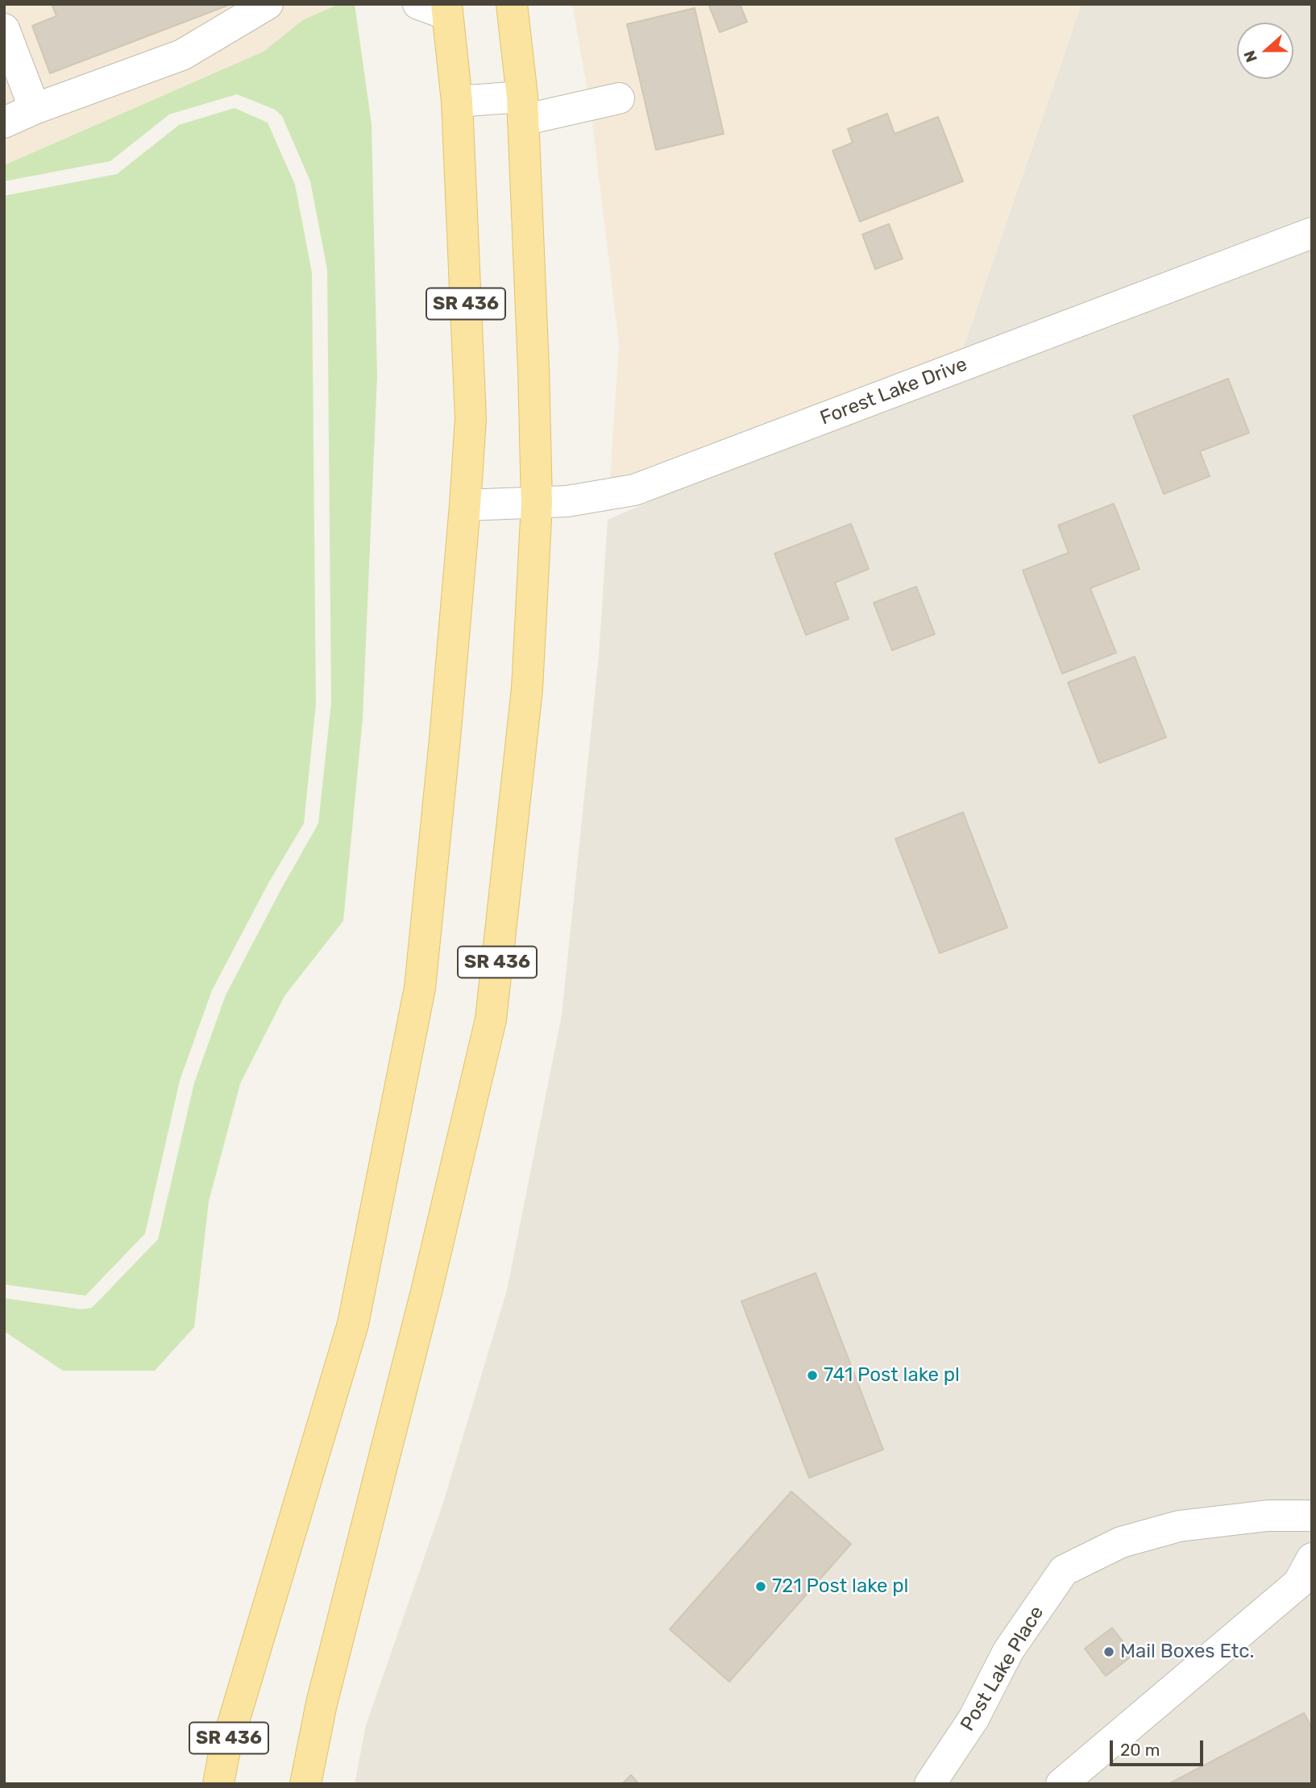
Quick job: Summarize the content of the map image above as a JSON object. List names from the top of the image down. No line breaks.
{"streets":{"main road":["SR 436"],"street":["Forest Lake Drive","Post Lake Place"]},"crossings":[["SR 436","Forest Lake Drive"]],"places":["741 Post lake pl","721 Post lake pl","Mail Boxes Etc."],"scale_bar":"20 m","north":"left"}
